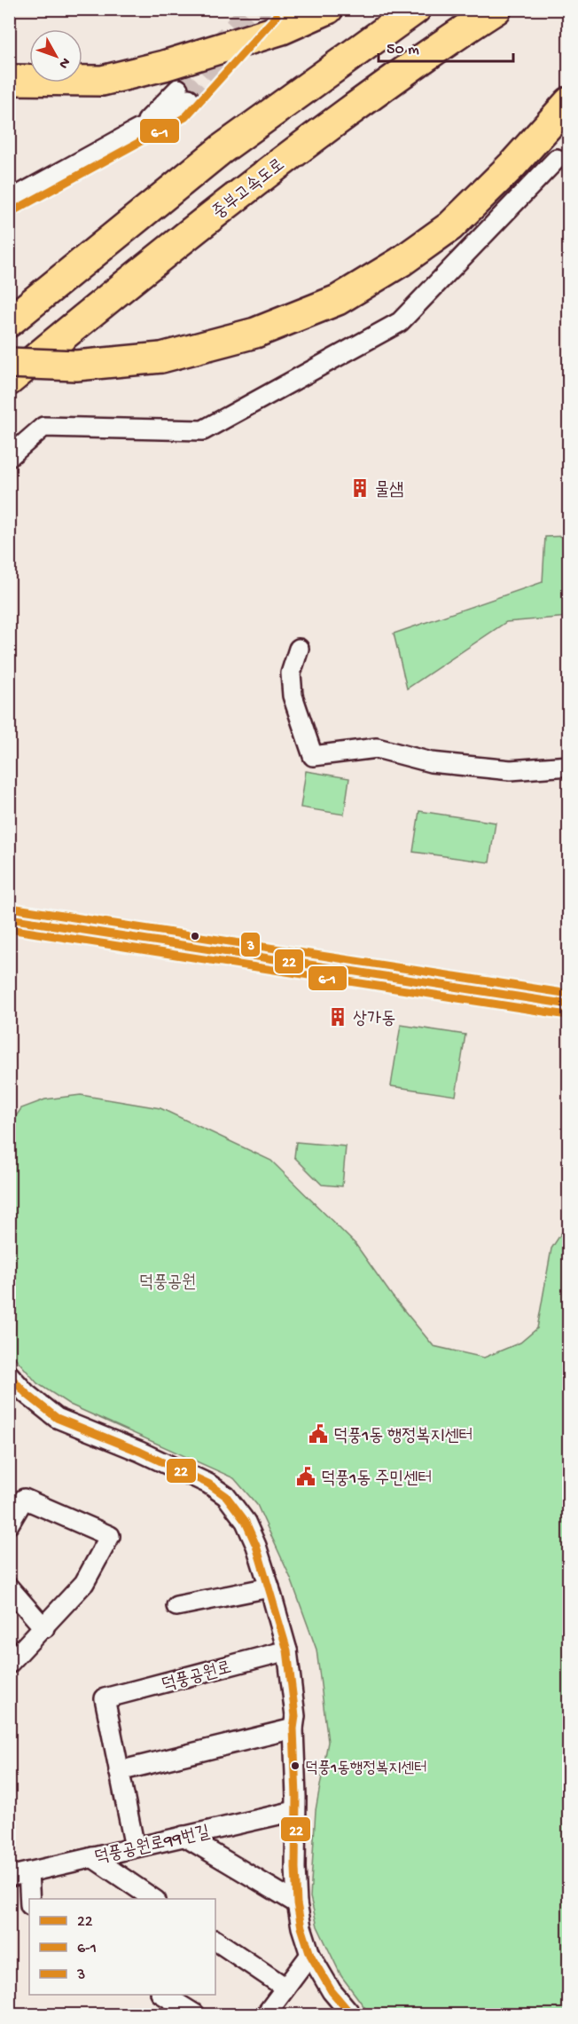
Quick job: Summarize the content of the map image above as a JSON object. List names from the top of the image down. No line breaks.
{"streets":{"highway":["중부고속도로"],"street":["덕풍공원로","덕풍공원로99번길"]},"parks":["덕풍공원"],"places":{"building":["물샘","상가동"],"public building":["덕풍1동 행정복지센터","덕풍1동 주민센터"],"other":["덕풍1동행정복지센터"]},"lines":["transit line 6-1","transit line 3","transit line 22"],"legend":["22","6-1","3"],"scale_bar":"50 m","north":"bottom right"}
